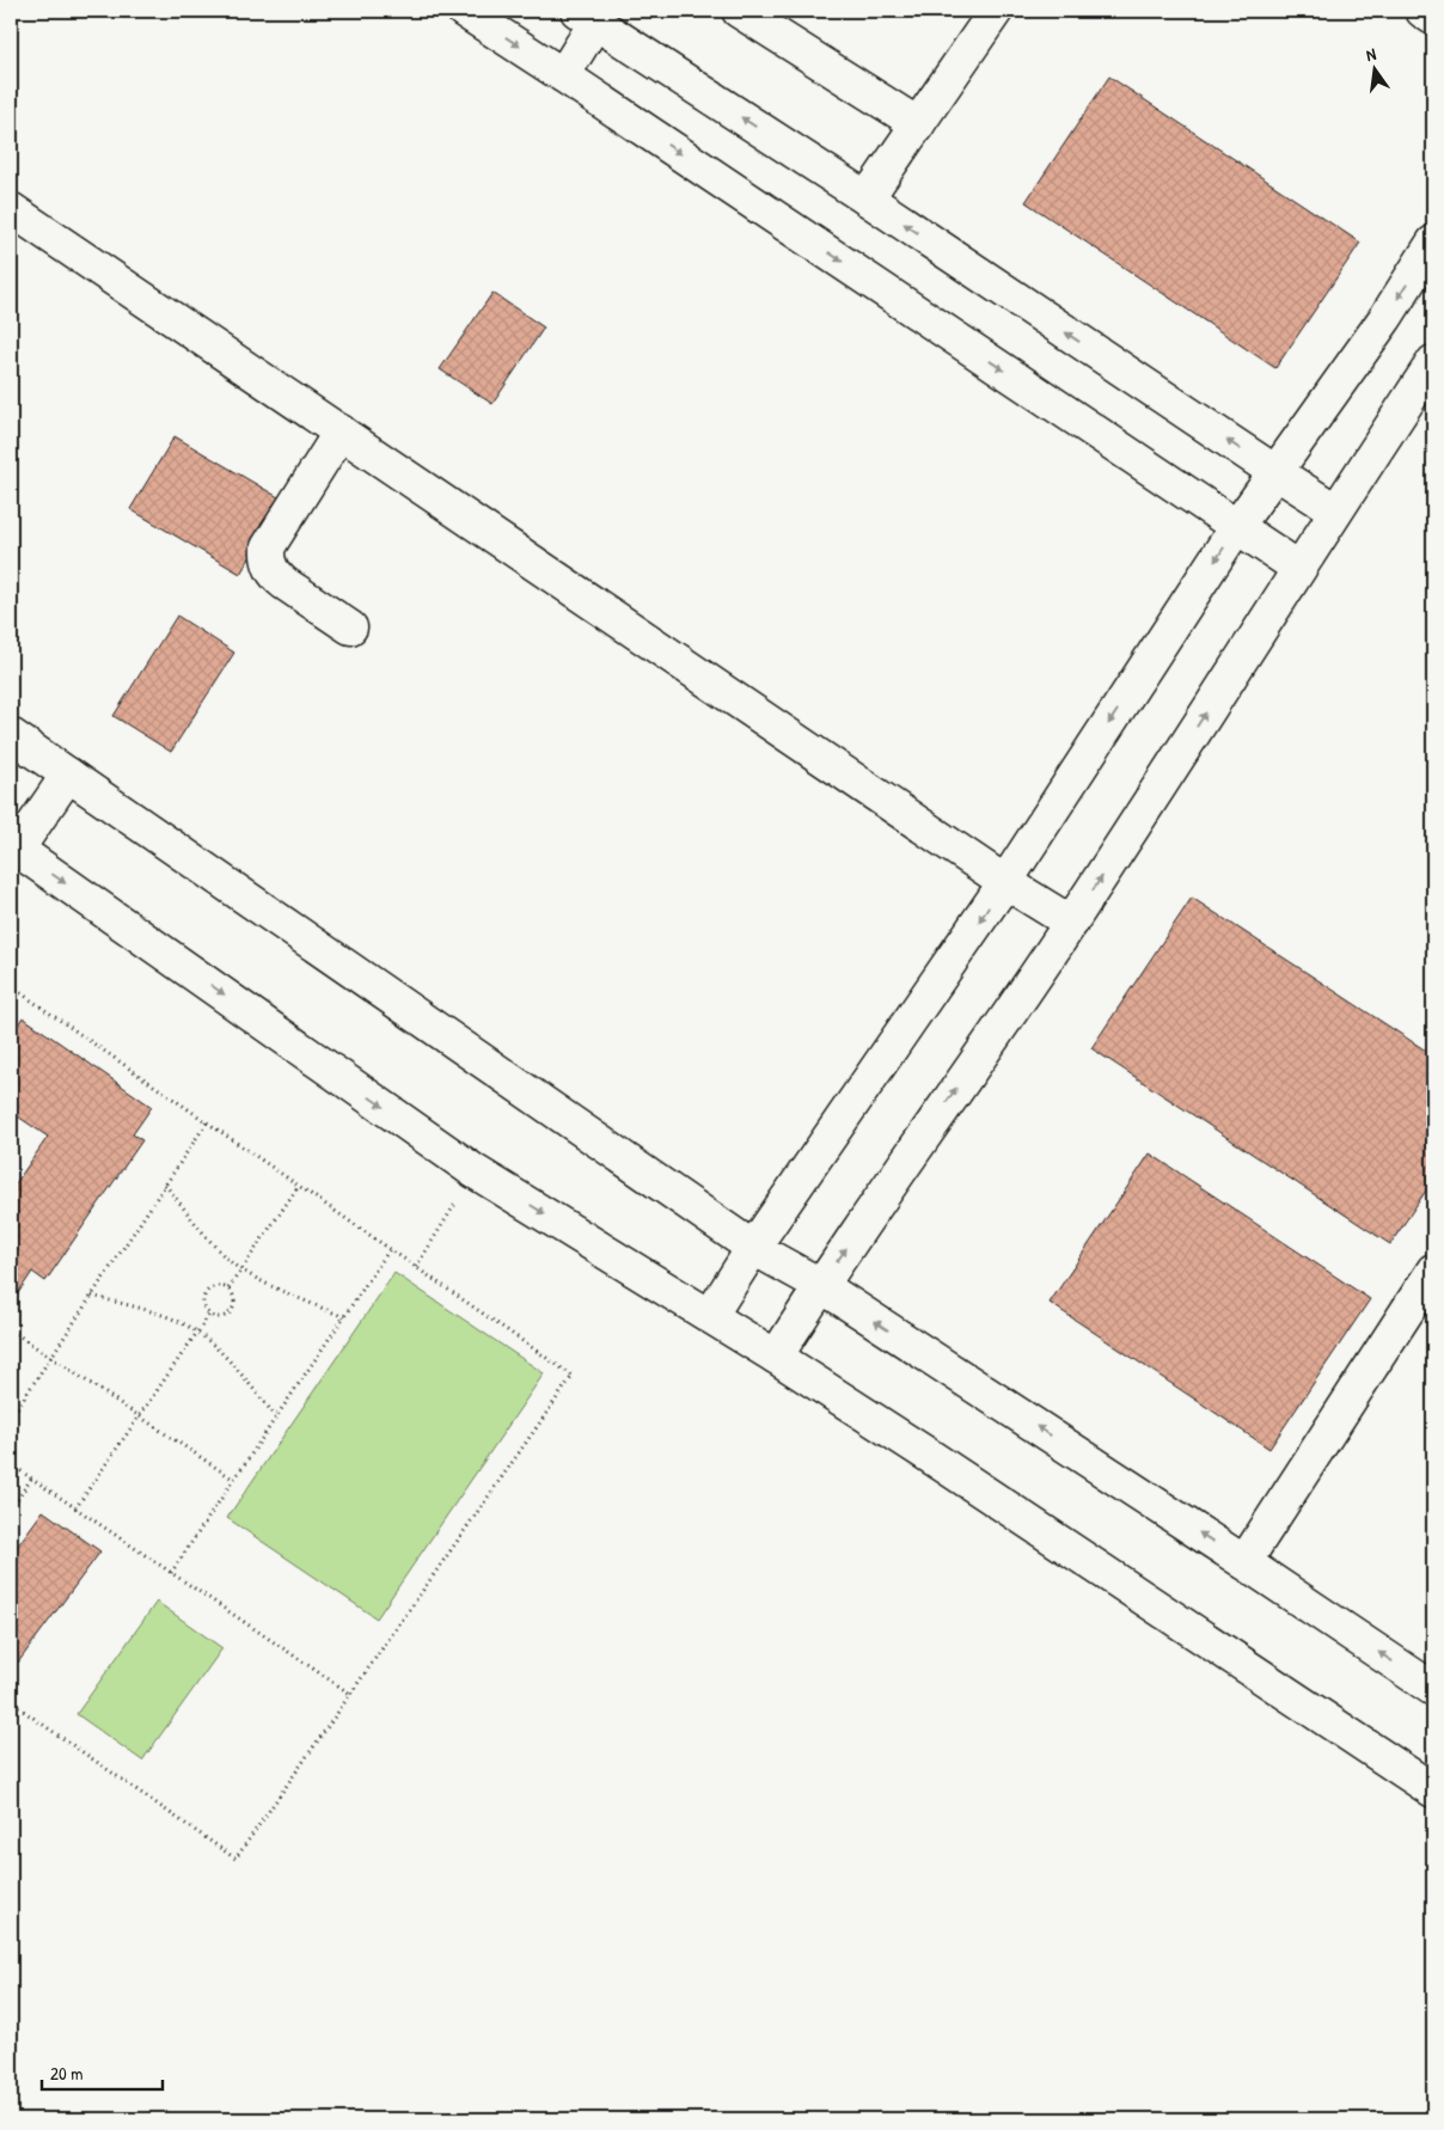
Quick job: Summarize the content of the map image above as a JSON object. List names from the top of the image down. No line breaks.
{"scale_bar":"20 m","north":"top"}
